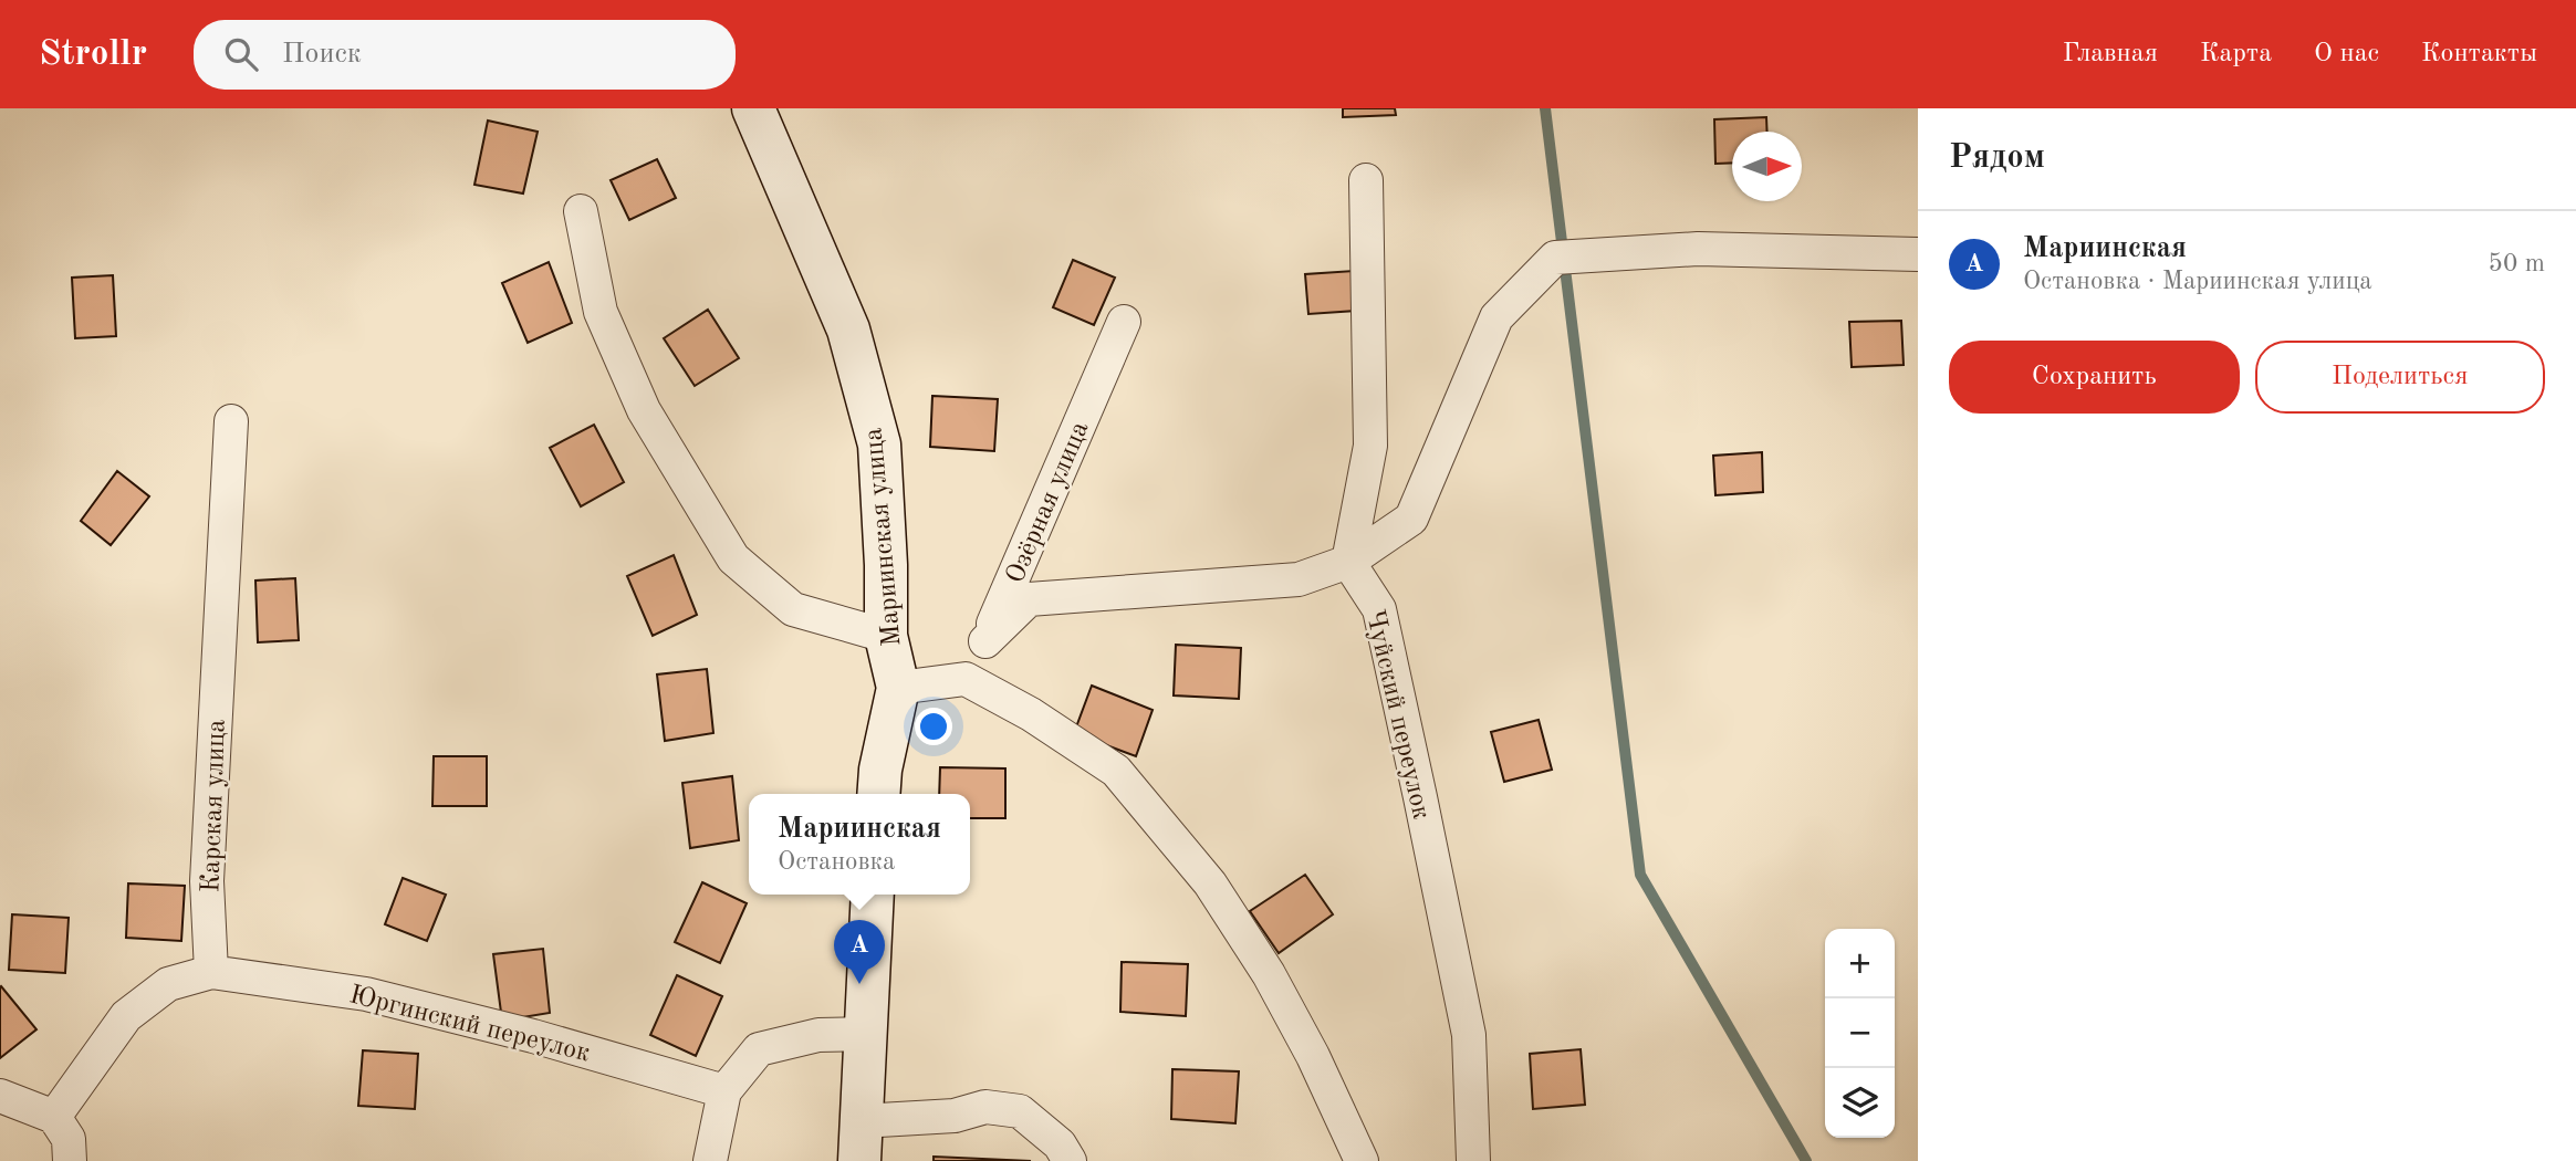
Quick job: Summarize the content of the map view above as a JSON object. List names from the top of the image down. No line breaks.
{"streets":{"main road":["Мариинская улица"],"street":["Озёрная улица","Чуйский переулок","Карская улица","Юргинский переулок"]},"crossings":[["Карская улица","Юргинский переулок"]],"north":"right","page":{"header":"Strollr","search":"Поиск","nav":["Главная","Карта","О нас","Контакты"],"heading":"Рядом","list":[{"mark":"A","name":"Мариинская","note":"Остановка · Мариинская улица","value":"50 m"}],"buttons":["Сохранить","Поделиться"],"popup":["Мариинская","Остановка"],"pins":"A","map_buttons":["+","−"]}}
